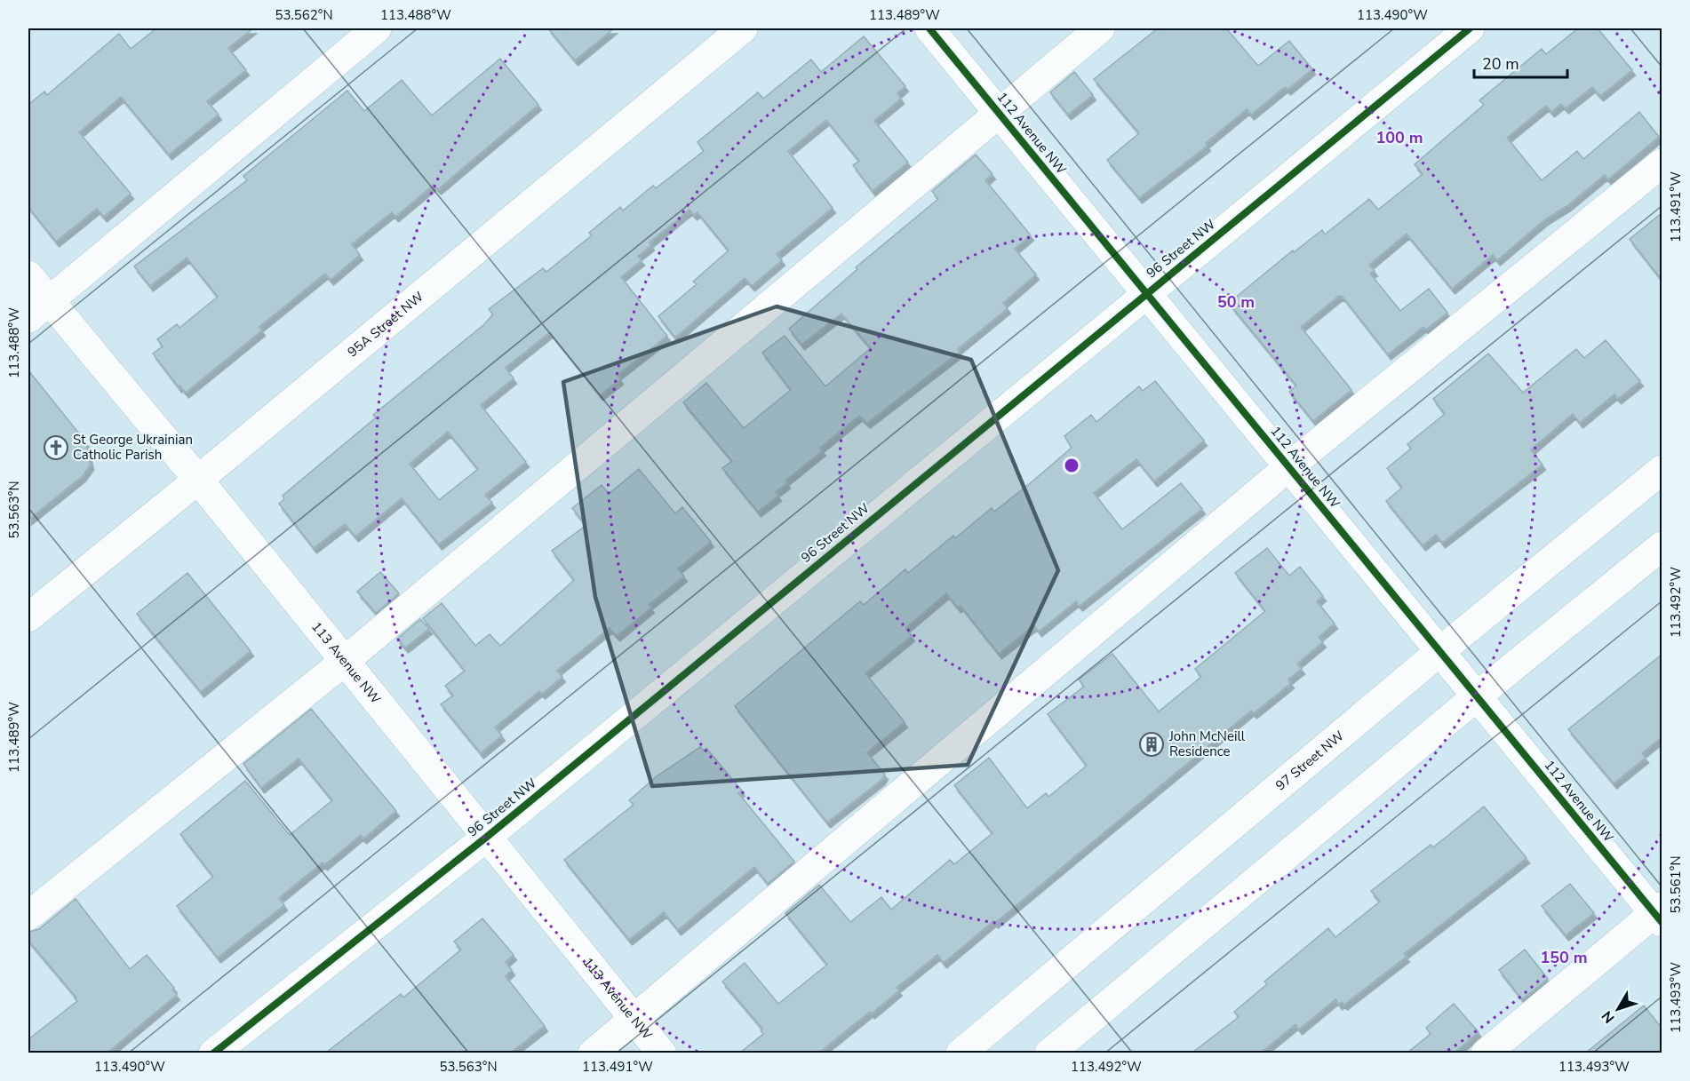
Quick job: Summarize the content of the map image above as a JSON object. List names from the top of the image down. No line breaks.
{"streets":{"street":["112 Avenue NW","96 Street NW","95A Street NW","113 Avenue NW","97 Street NW"]},"crossings":[["112 Avenue NW","96 Street NW"],["112 Avenue NW","97 Street NW"],["96 Street NW","113 Avenue NW"],["95A Street NW","113 Avenue NW"]],"places":{"church":["St George Ukrainian Catholic Parish"],"building":["John McNeill Residence"]},"scale_bar":"20 m","north":"bottom left","coordinates":["53.562°N","113.488°W","113.489°W","113.490°W","113.491°W","53.563°N","113.492°W","53.561°N","113.493°W"],"rings":["100 m","50 m","150 m"]}
